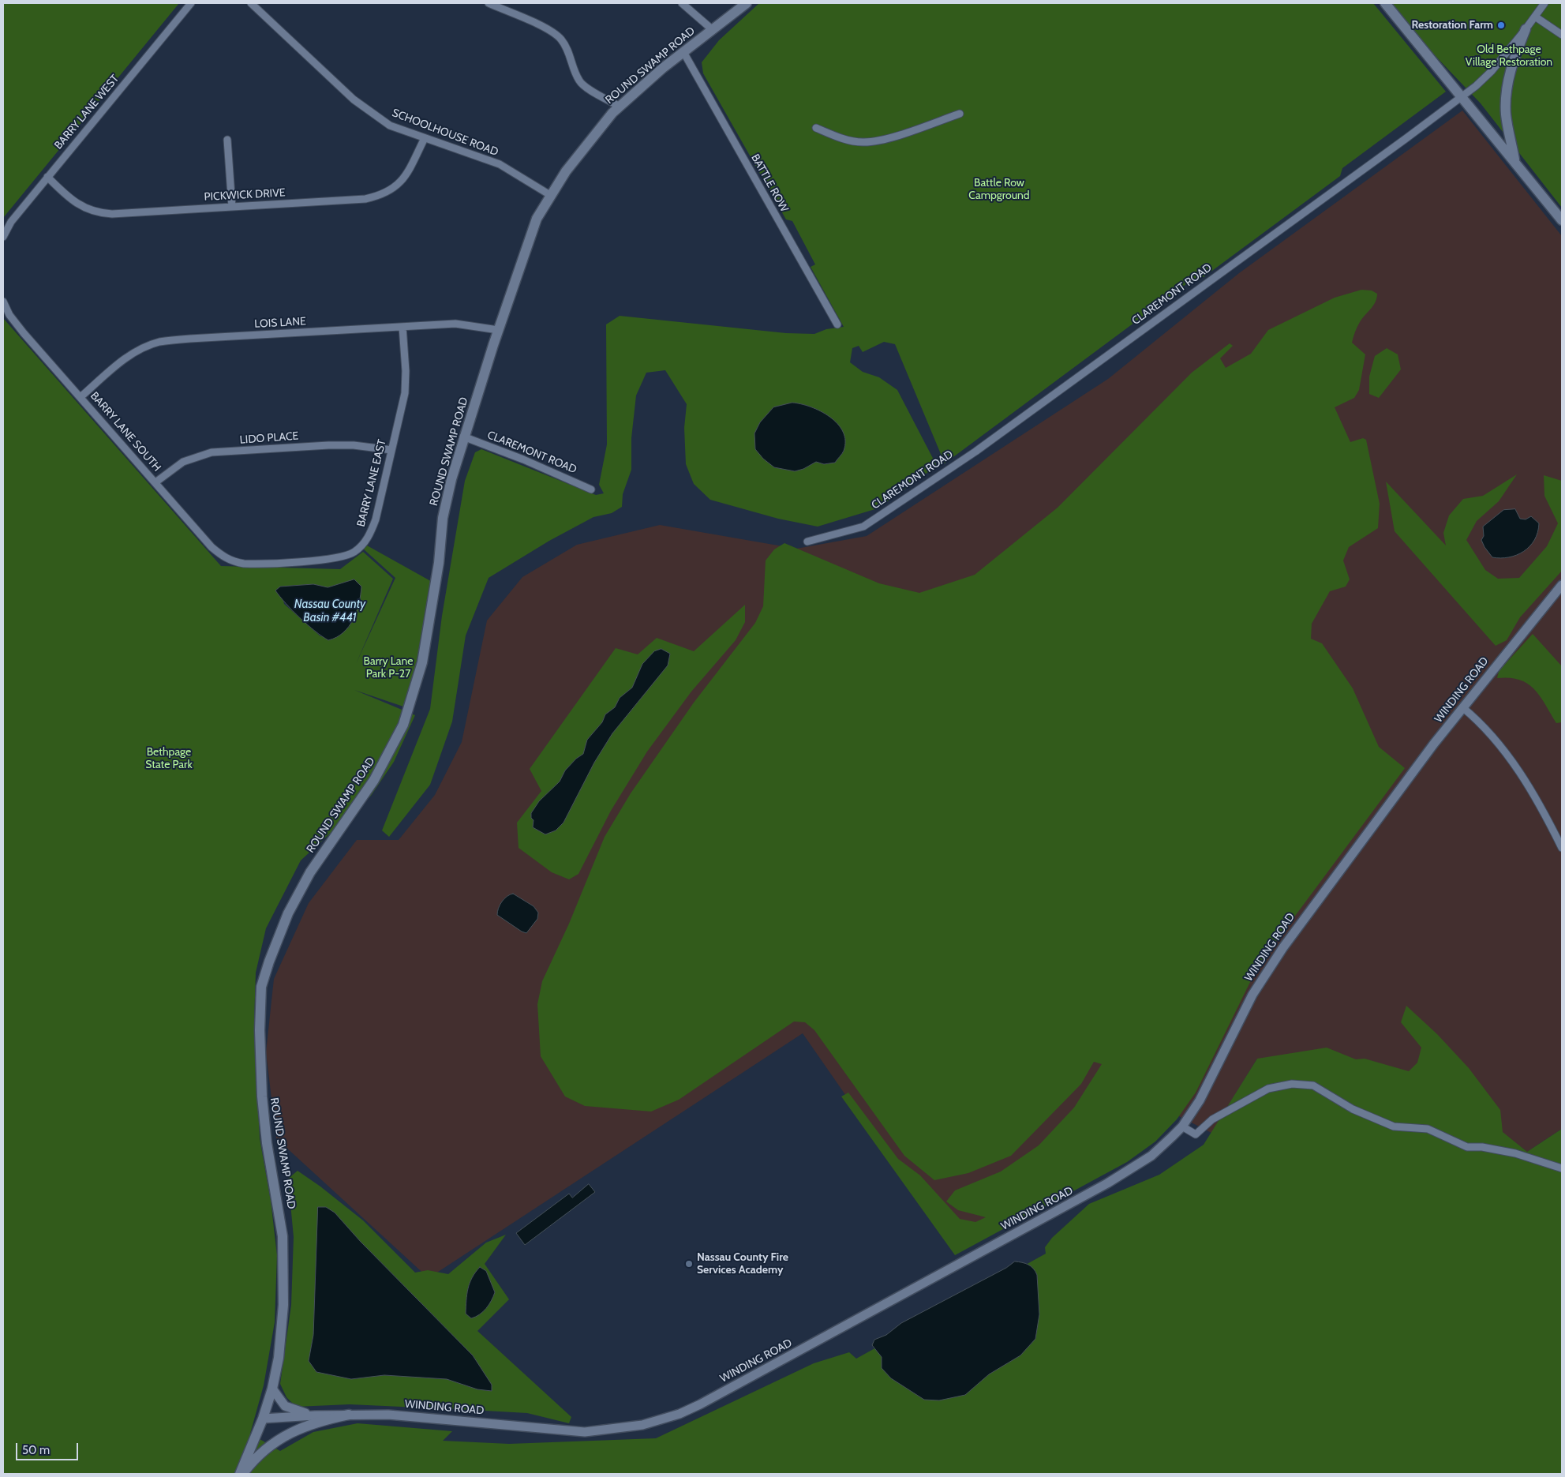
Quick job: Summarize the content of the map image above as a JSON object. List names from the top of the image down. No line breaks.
{"streets":{"main road":["ROUND SWAMP ROAD"],"street":["BARRY LANE WEST","SCHOOLHOUSE ROAD","BATTLE ROW","PICKWICK DRIVE","CLAREMONT ROAD","LOIS LANE","BARRY LANE SOUTH","LIDO PLACE","BARRY LANE EAST","WINDING ROAD"]},"crossings":[["ROUND SWAMP ROAD","SCHOOLHOUSE ROAD"],["ROUND SWAMP ROAD","BATTLE ROW"],["ROUND SWAMP ROAD","CLAREMONT ROAD"],["ROUND SWAMP ROAD","LOIS LANE"],["ROUND SWAMP ROAD","WINDING ROAD"],["BARRY LANE WEST","PICKWICK DRIVE"],["SCHOOLHOUSE ROAD","PICKWICK DRIVE"],["LOIS LANE","BARRY LANE SOUTH"],["LOIS LANE","BARRY LANE EAST"],["BARRY LANE SOUTH","LIDO PLACE"],["BARRY LANE SOUTH","BARRY LANE EAST"],["LIDO PLACE","BARRY LANE EAST"]],"water":["Nassau County Basin #441"],"parks":["Old Bethpage Village Restoration","Battle Row Campground","Barry Lane Park P-27","Bethpage State Park"],"places":["Restoration Farm","Nassau County Fire Services Academy"],"scale_bar":"50 m"}
